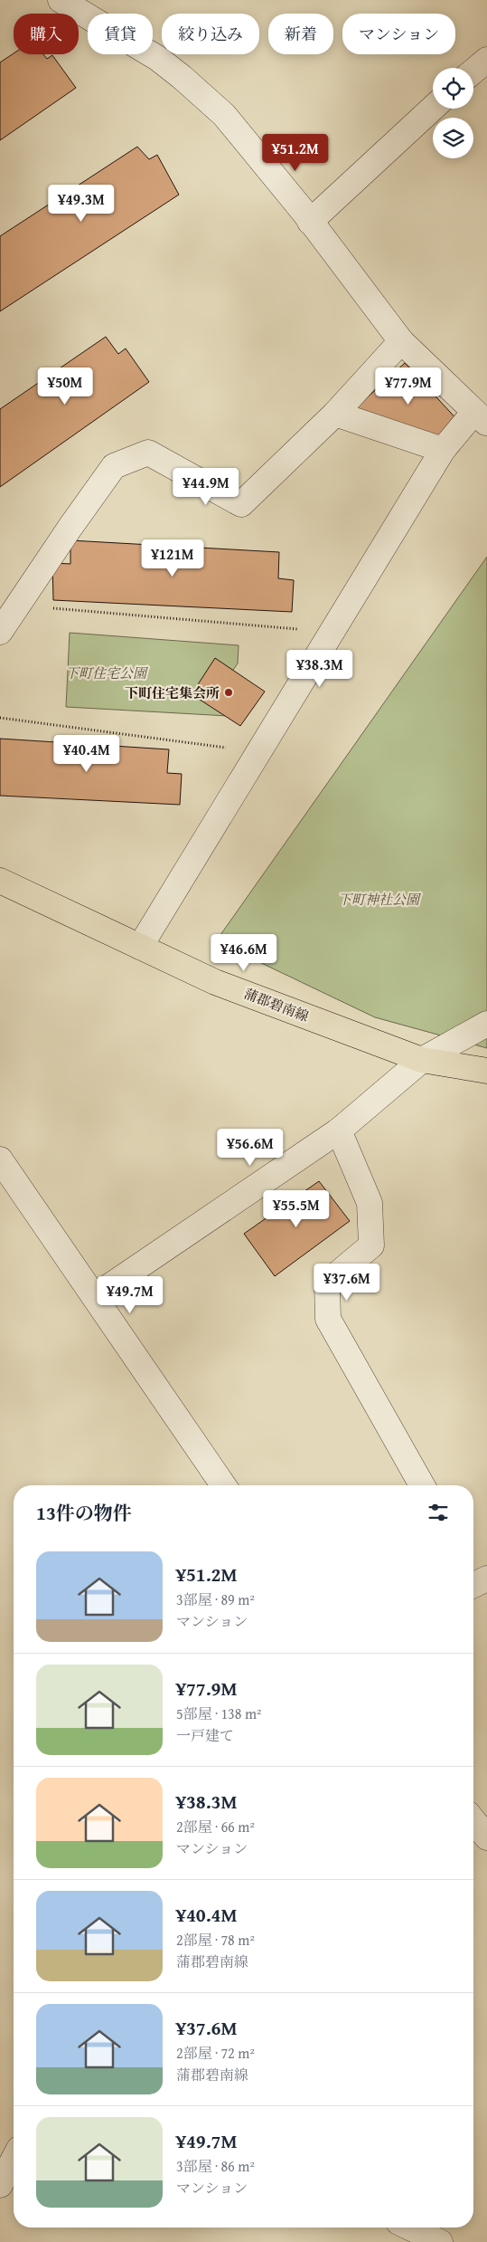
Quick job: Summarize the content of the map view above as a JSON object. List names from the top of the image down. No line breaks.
{"streets":{"main road":["蒲郡碧南線"]},"parks":["下町住宅公園","下町神社公園"],"places":["下町住宅集会所"],"page":{"chip":["購入","賃貸","絞り込み","新着","マンション"],"price":["¥51.2M","¥49.3M","¥50M","¥77.9M","¥44.9M","¥121M","¥38.3M","¥40.4M","¥46.6M","¥56.6M","¥55.5M","¥37.6M","¥49.7M"],"heading":"13件の物件","list":[{"name":"¥51.2M","note":"3部屋 · 89 m² · マンション"},{"name":"¥77.9M","note":"5部屋 · 138 m² · 一戸建て"},{"name":"¥38.3M","note":"2部屋 · 66 m² · マンション"},{"name":"¥40.4M","note":"2部屋 · 78 m² · 蒲郡碧南線"},{"name":"¥37.6M","note":"2部屋 · 72 m² · 蒲郡碧南線"},{"name":"¥49.7M","note":"3部屋 · 86 m² · マンション"}]}}
